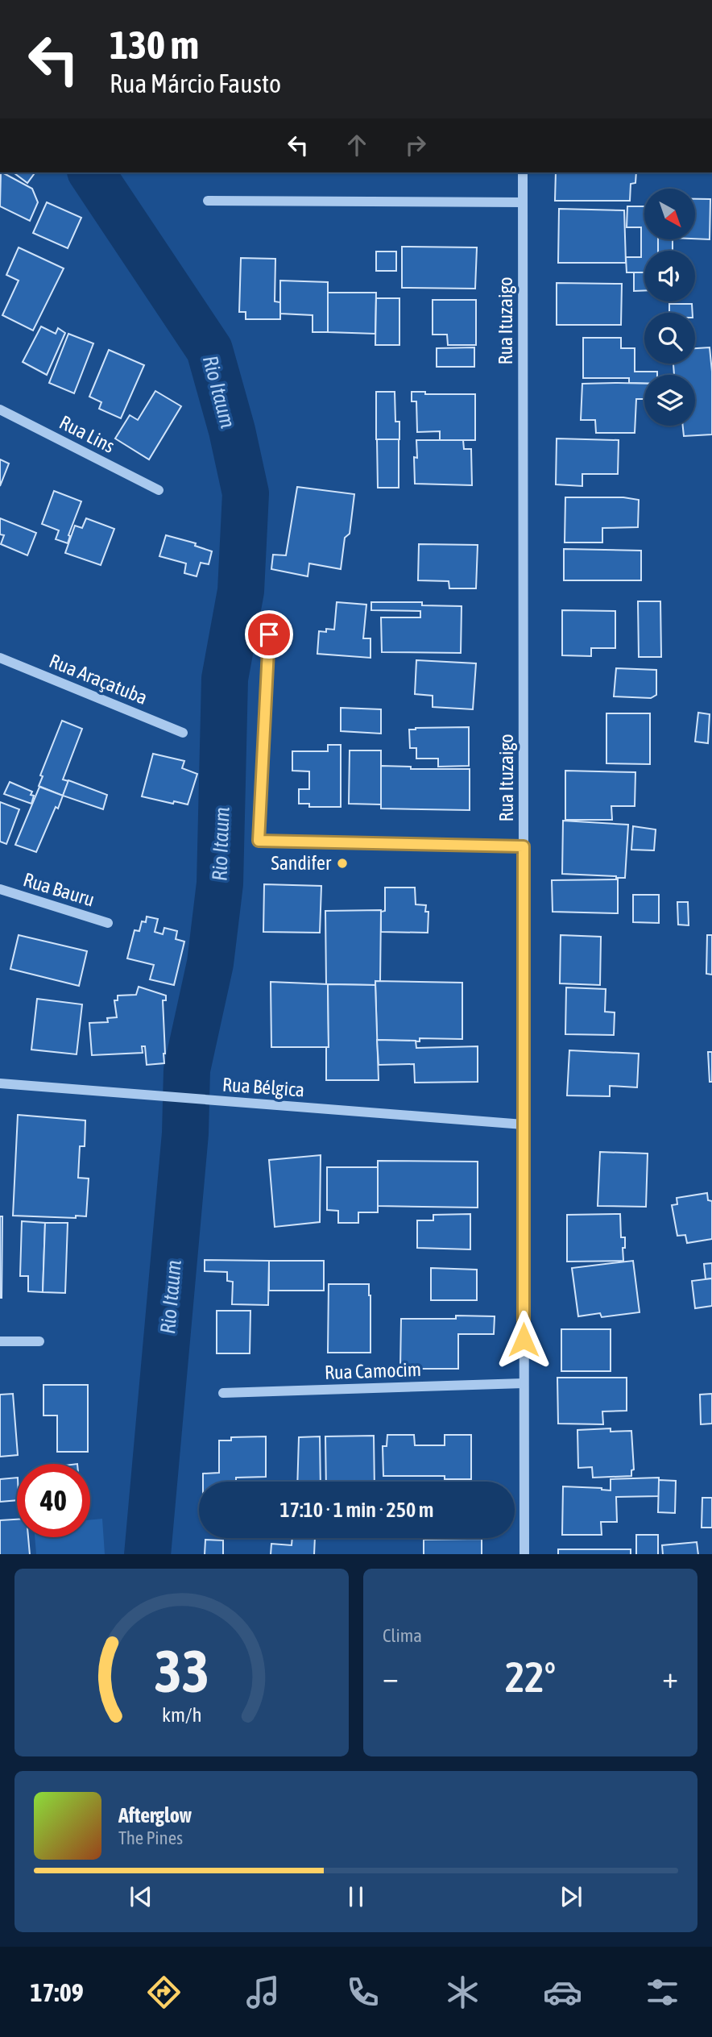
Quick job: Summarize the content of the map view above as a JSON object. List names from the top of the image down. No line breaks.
{"streets":{"street":["Rua Ituzaigo","Rua Lins","Rua Araçatuba","Rua Bauru","Rua Bélgica","Rua Camocim"]},"crossings":[["Rua Ituzaigo","Rua Bélgica"],["Rua Ituzaigo","Rua Camocim"]],"water":["Rio Itaum"],"places":["Sandifer"],"north":"bottom right","page":{"turn":["130 m","Rua Márcio Fausto"],"limit":"40","trip":"17:10 · 1 min · 250 m","tile":"Clima","heat":["−","22°","+"],"song":["Afterglow","The Pines"],"tabs":"17:09","gauge":["33","km/h"]}}
